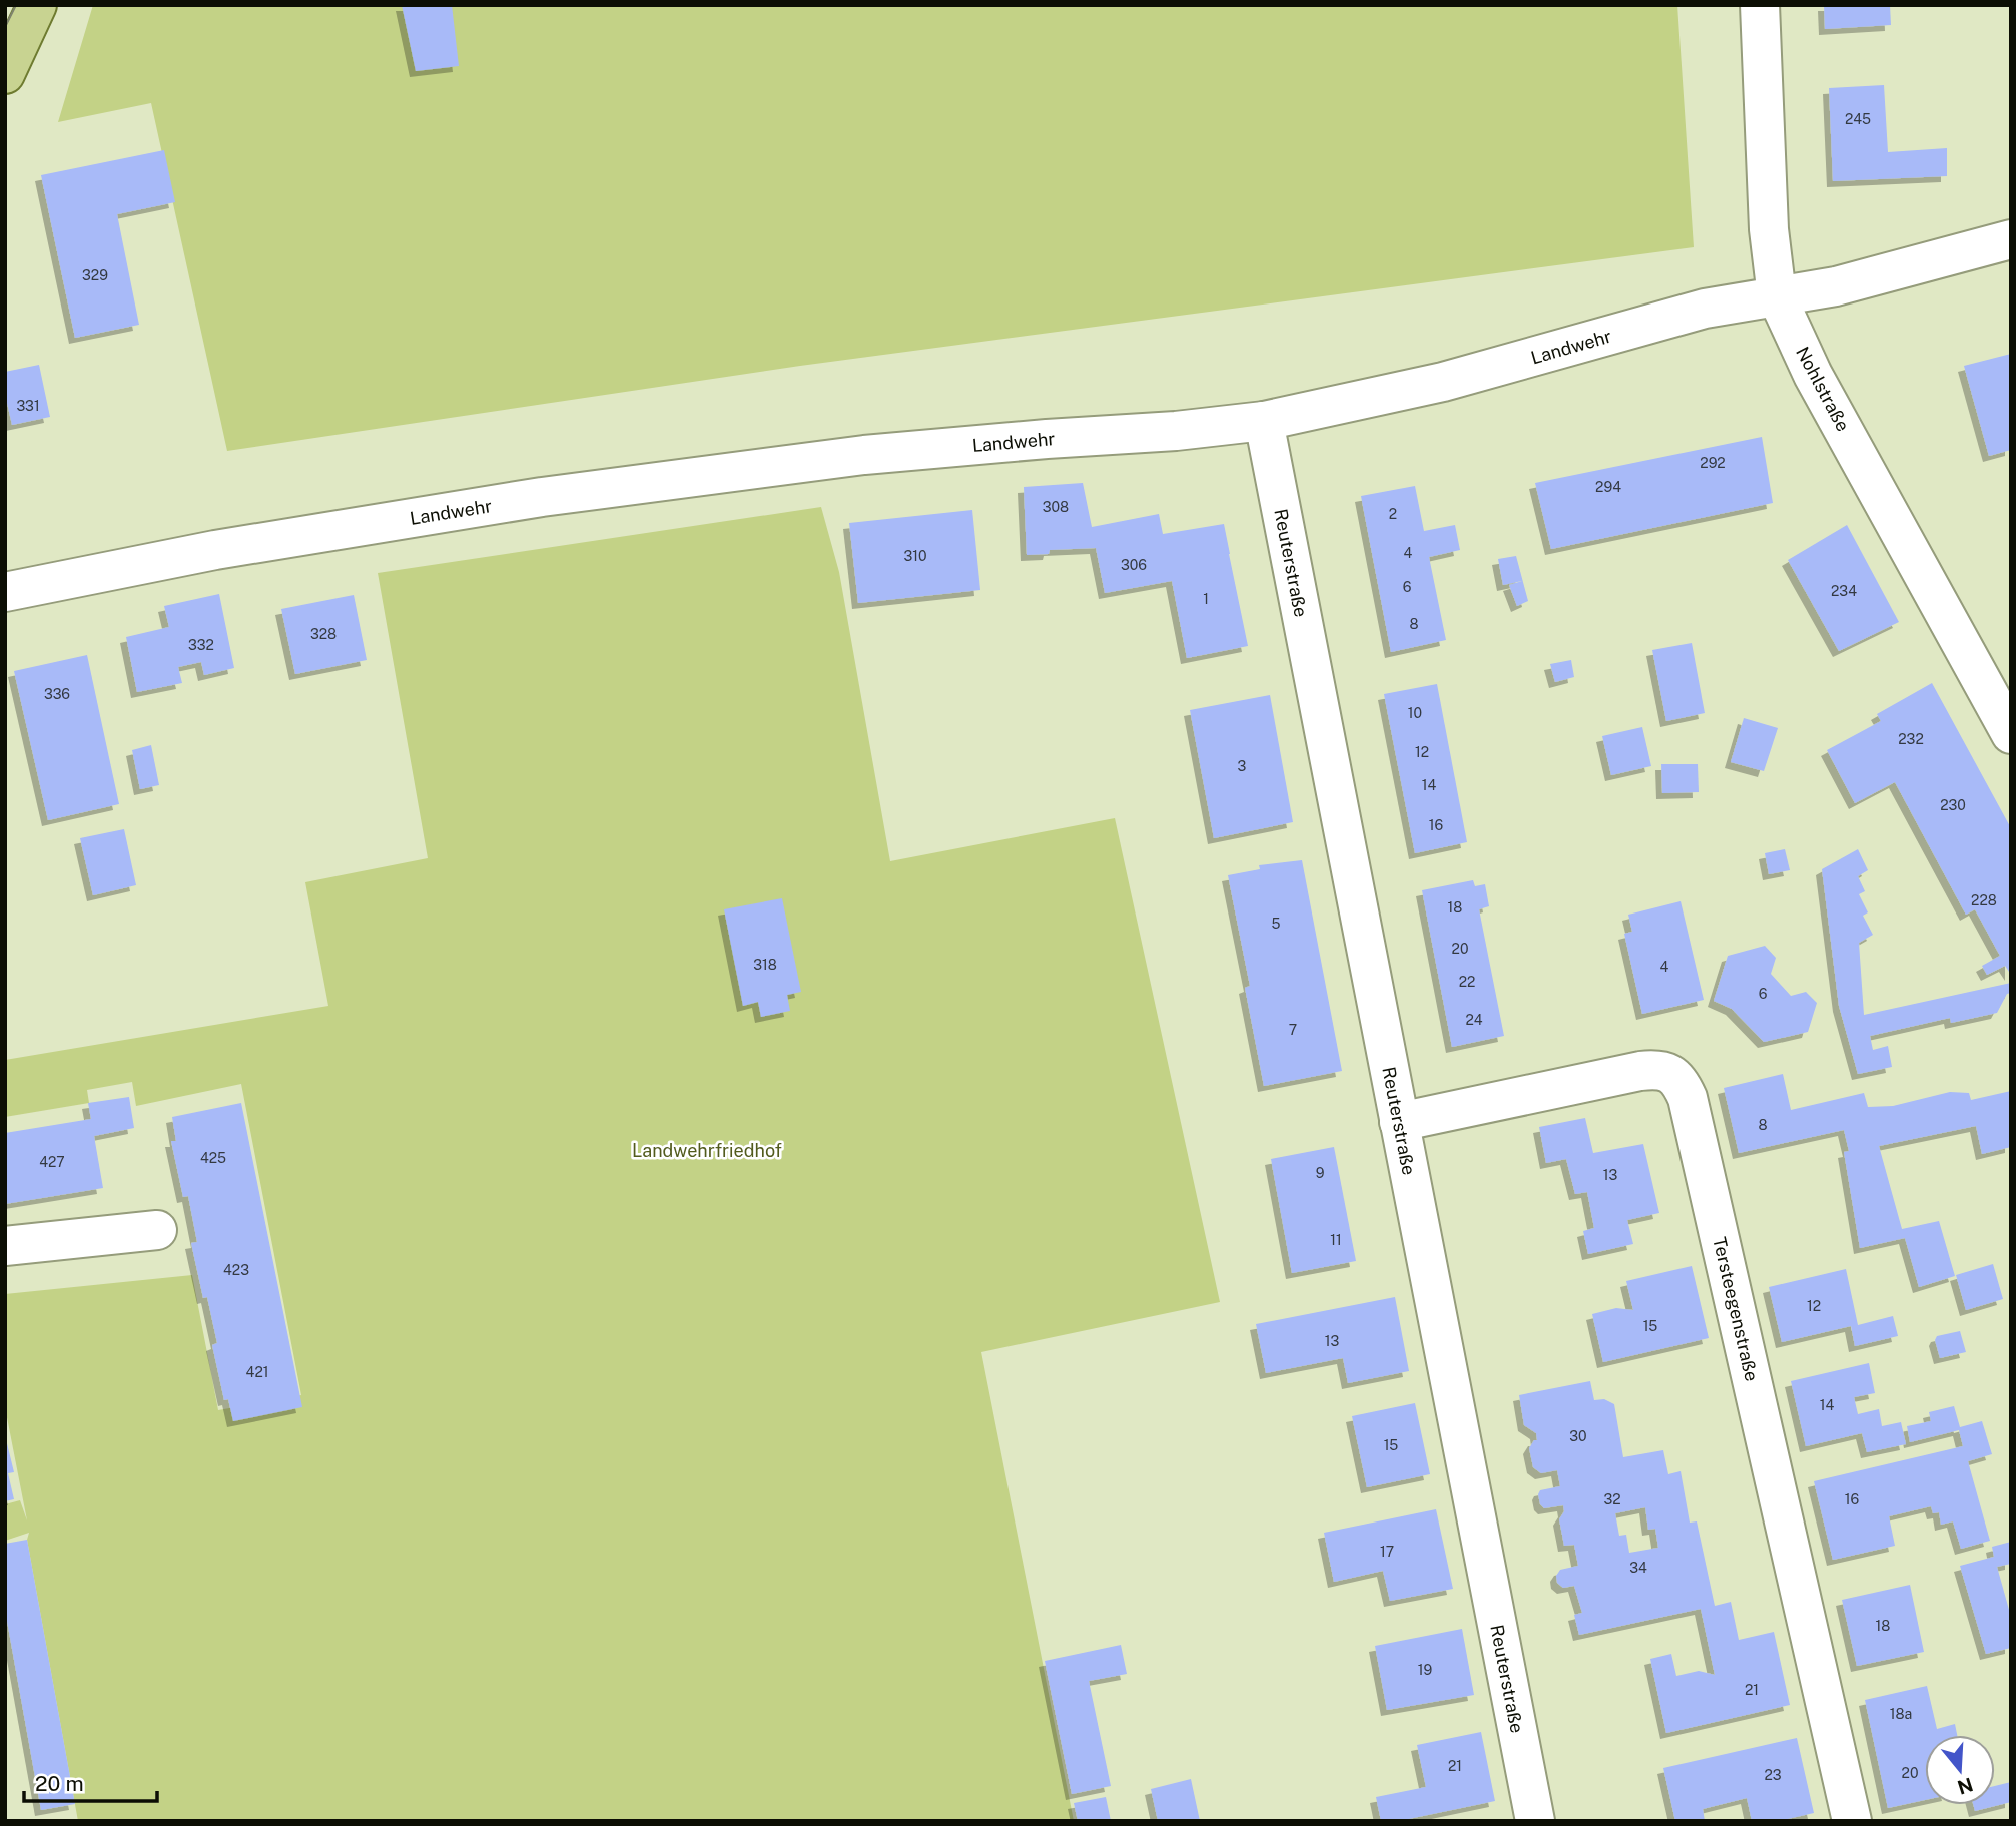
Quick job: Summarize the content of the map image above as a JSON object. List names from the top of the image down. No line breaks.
{"streets":{"street":["Landwehr","Nohlstraße","Reuterstraße","Tersteegenstraße"]},"crossings":[["Landwehr","Nohlstraße"],["Landwehr","Reuterstraße"],["Reuterstraße","Tersteegenstraße"]],"parks":["Landwehrfriedhof"],"house_numbers":["245","329","331","292","294","308","2","4","310","306","6","234","1","8","328","332","336","10","232","12","3","14","230","16","228","18","5","20","318","4","22","6","24","7","8","425","427","9","13","11","423","12","15","13","421","14","30","15","32","16","17","34","18","19","21","18a","21","20","23"],"scale_bar":"20 m","north":"bottom"}
